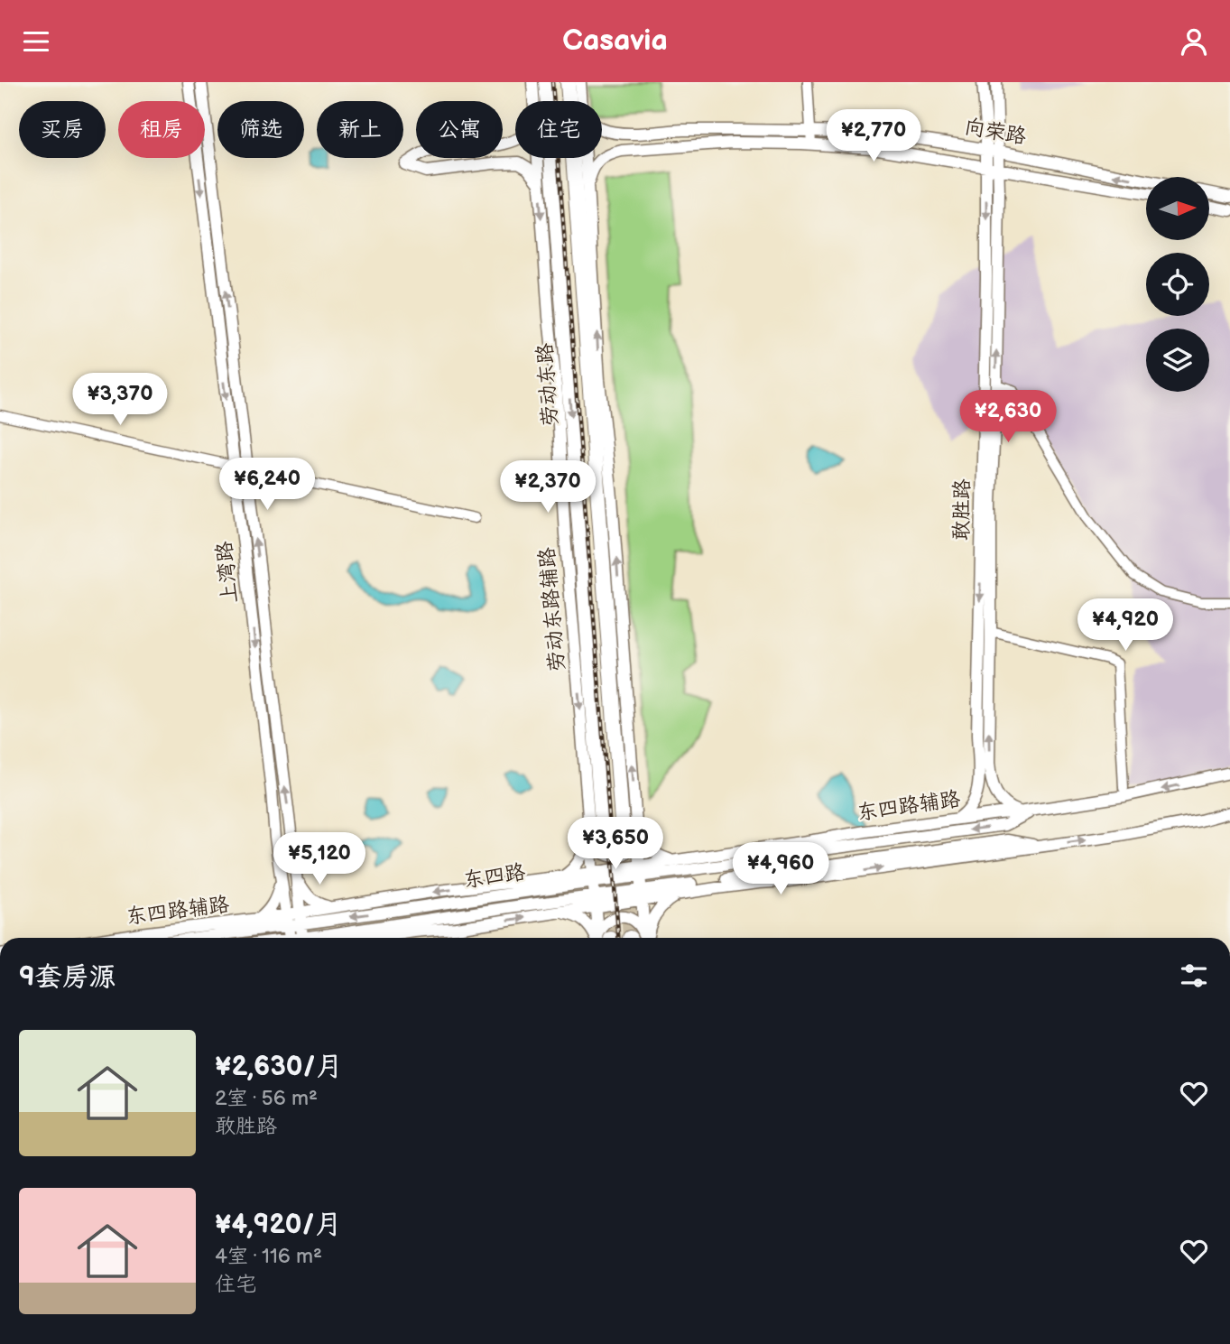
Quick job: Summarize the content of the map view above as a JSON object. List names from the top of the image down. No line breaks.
{"streets":{"highway":["劳动东路"],"main road":["向荣路","敢胜路","上湾路","劳动东路辅路","东四路辅路","东四路"]},"crossings":[["向荣路","敢胜路"],["劳动东路","劳动东路辅路"],["敢胜路","东四路辅路"],["上湾路","东四路辅路"],["上湾路","东四路"],["劳动东路辅路","东四路辅路"],["劳动东路辅路","东四路"],["东四路辅路","东四路"]],"north":"right","page":{"header":"Casavia","chip":["买房","租房","筛选","新上","公寓","住宅"],"price":["¥2,770","¥3,370","¥2,630","¥6,240","¥2,370","¥4,920","¥3,650","¥5,120","¥4,960"],"heading":"9套房源","list":[{"name":"¥2,630/月","note":"2室 · 56 m² · 敢胜路"},{"name":"¥4,920/月","note":"4室 · 116 m² · 住宅"}]}}
